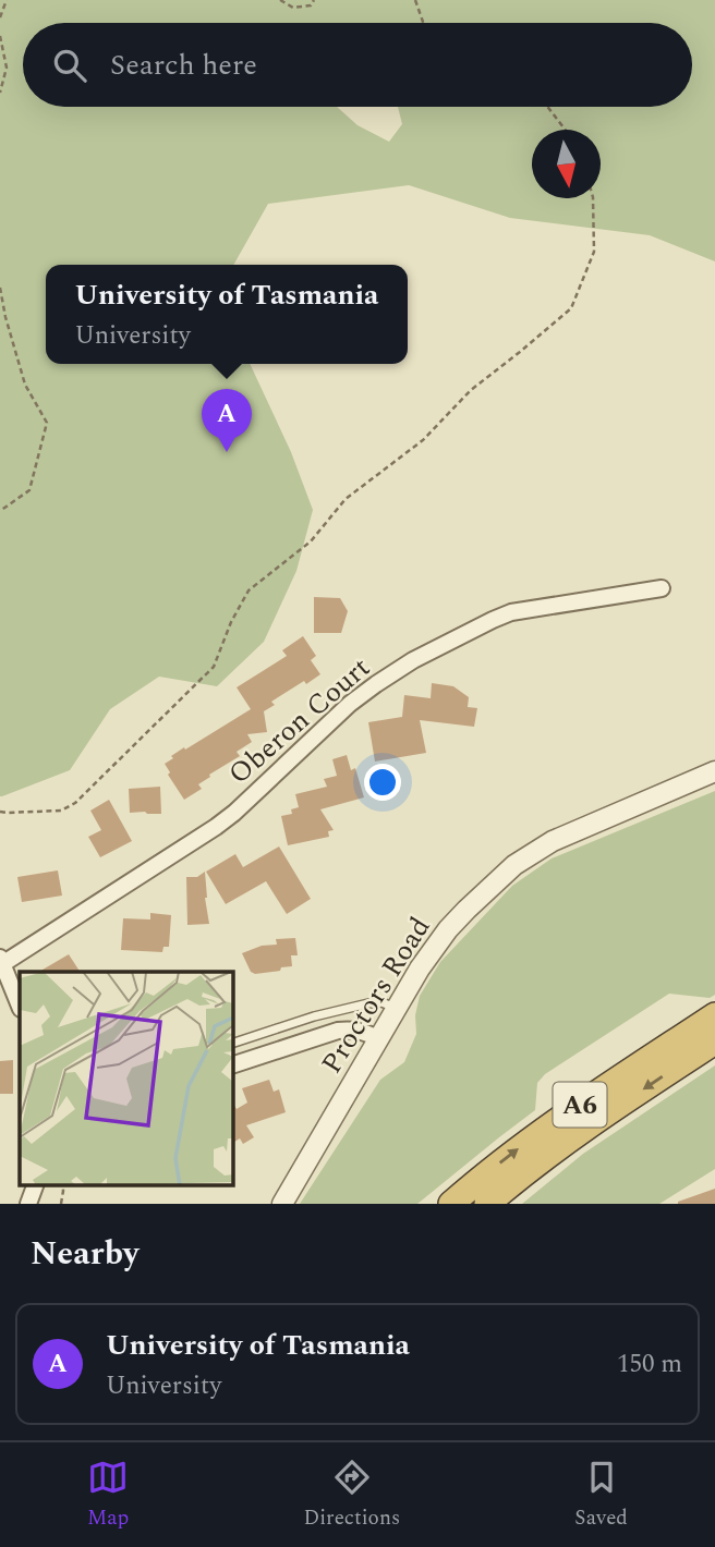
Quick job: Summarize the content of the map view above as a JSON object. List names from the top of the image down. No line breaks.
{"streets":{"highway":["A6"],"street":["Oberon Court","Proctors Road"]},"north":"bottom","page":{"search":"Search here","popup":["University of Tasmania","University"],"pins":"A","heading":"Nearby","list":[{"mark":"A","name":"University of Tasmania","note":"University","value":"150 m"}],"nav":["Map","Directions","Saved"]}}
